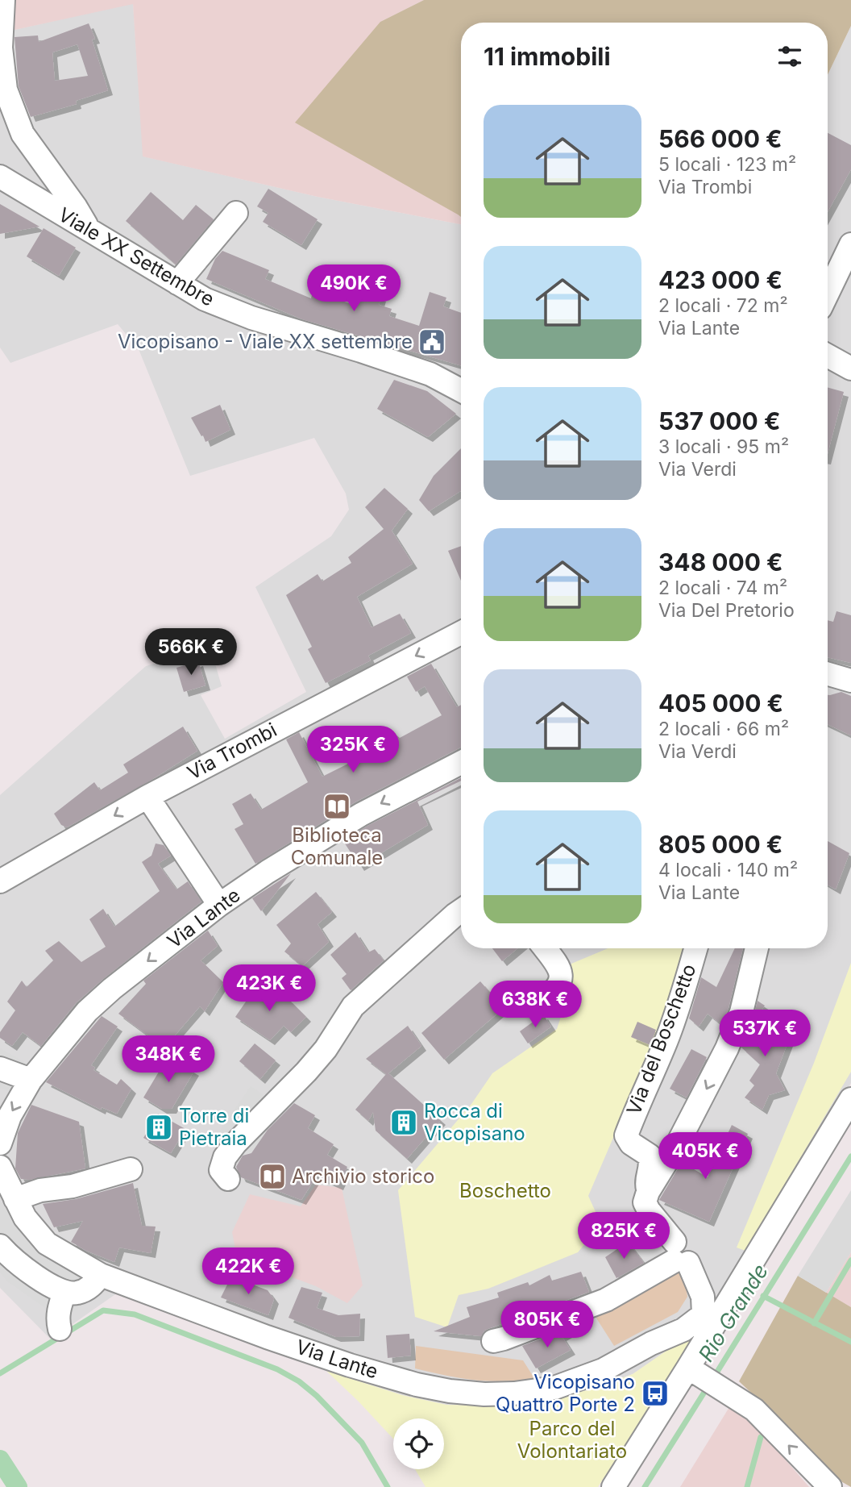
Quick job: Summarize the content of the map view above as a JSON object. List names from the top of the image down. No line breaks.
{"streets":{"street":["Viale XX Settembre","Via Trombi","Via Lante","Via del Boschetto"]},"one_way":["Via Trombi"],"water":["Rio Grande"],"parks":["Boschetto","Parco del Volontariato"],"places":{"public building":["Vicopisano - Viale XX settembre"],"library":["Biblioteca Comunale","Archivio storico"],"building":["Rocca di Vicopisano","Torre di Pietraia"],"bus stop":["Vicopisano Quattro Porte 2"]},"page":{"heading":"11 immobili","list":[{"name":"566 000 €","note":"5 locali · 123 m² · Via Trombi"},{"name":"423 000 €","note":"2 locali · 72 m² · Via Lante"},{"name":"537 000 €","note":"3 locali · 95 m² · Via Verdi"},{"name":"348 000 €","note":"2 locali · 74 m² · Via Del Pretorio"},{"name":"405 000 €","note":"2 locali · 66 m² · Via Verdi"},{"name":"805 000 €","note":"4 locali · 140 m² · Via Lante"}],"price":["490K €","566K €","325K €","423K €","638K €","537K €","348K €","405K €","825K €","422K €","805K €"]}}
